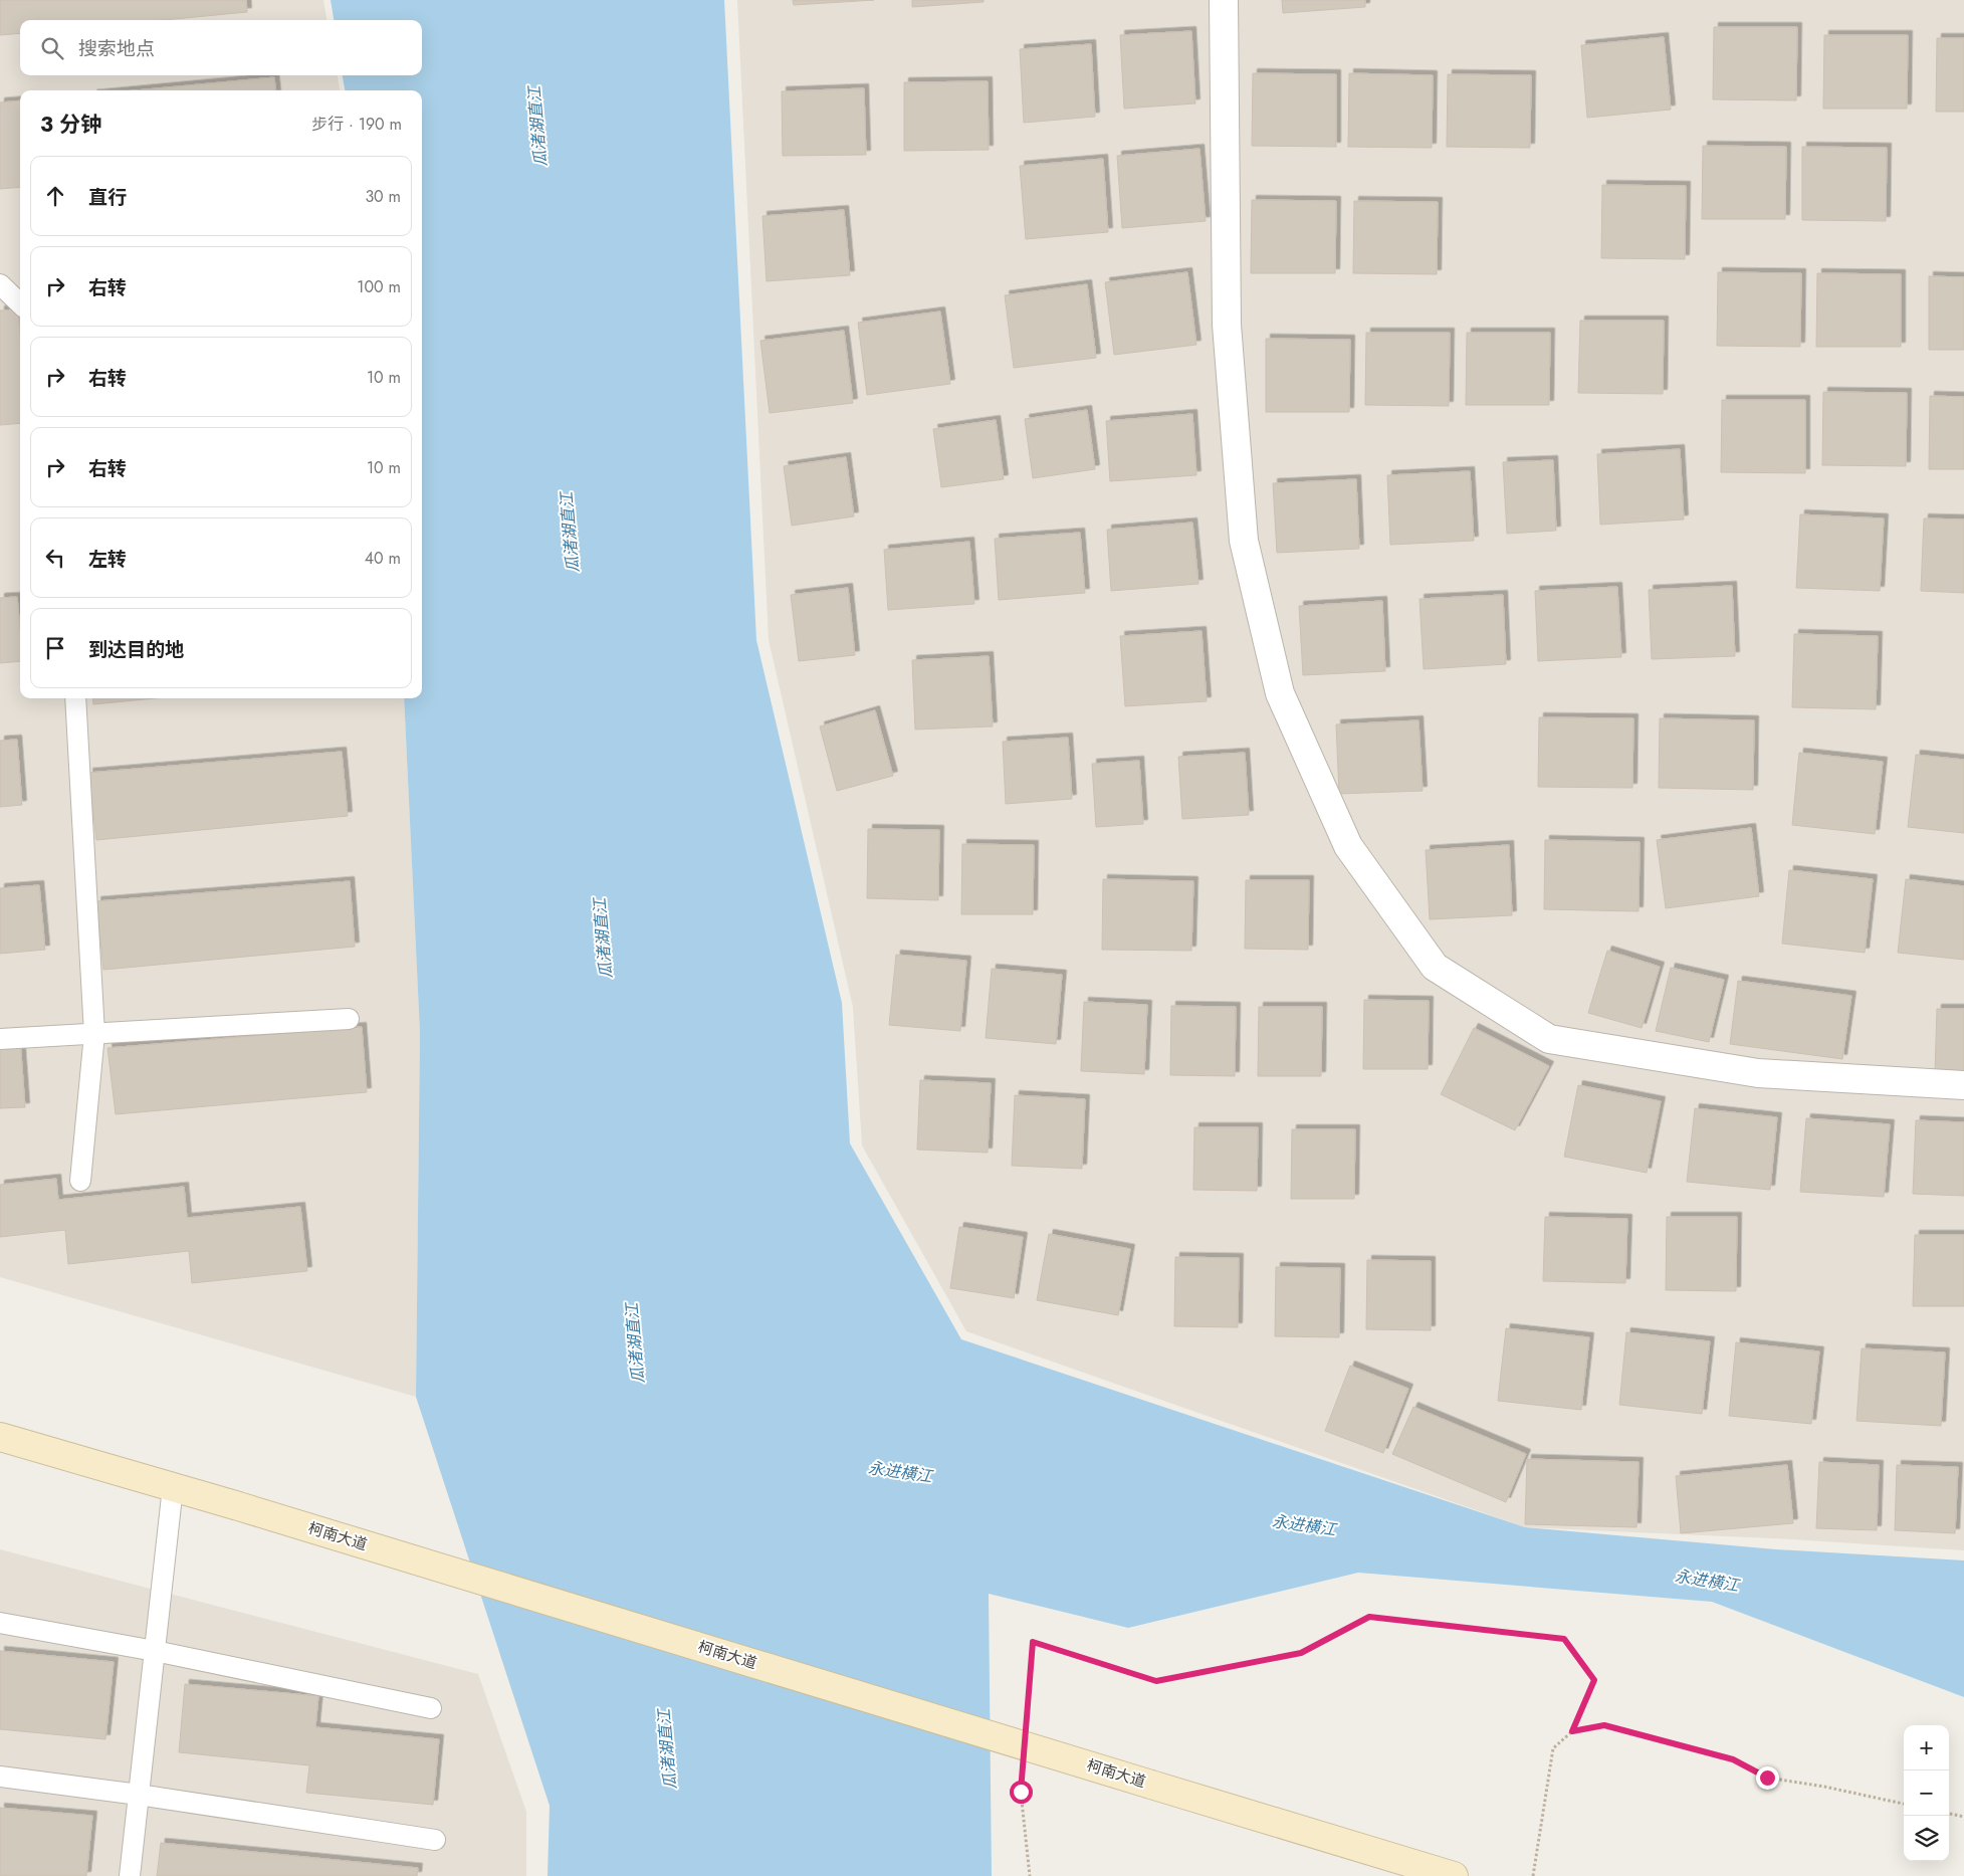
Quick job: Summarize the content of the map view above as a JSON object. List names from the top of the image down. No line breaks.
{"streets":{"main road":["柯南大道"]},"water":["瓜渚湖直江","永进横江"],"page":{"search":"搜索地点","heading":["3 分钟","步行 · 190 m"],"list":[["直行","30 m"],["右转","100 m"],["右转","10 m"],["右转","10 m"],["左转","40 m"],"到达目的地"],"map_buttons":["+","−"]}}
